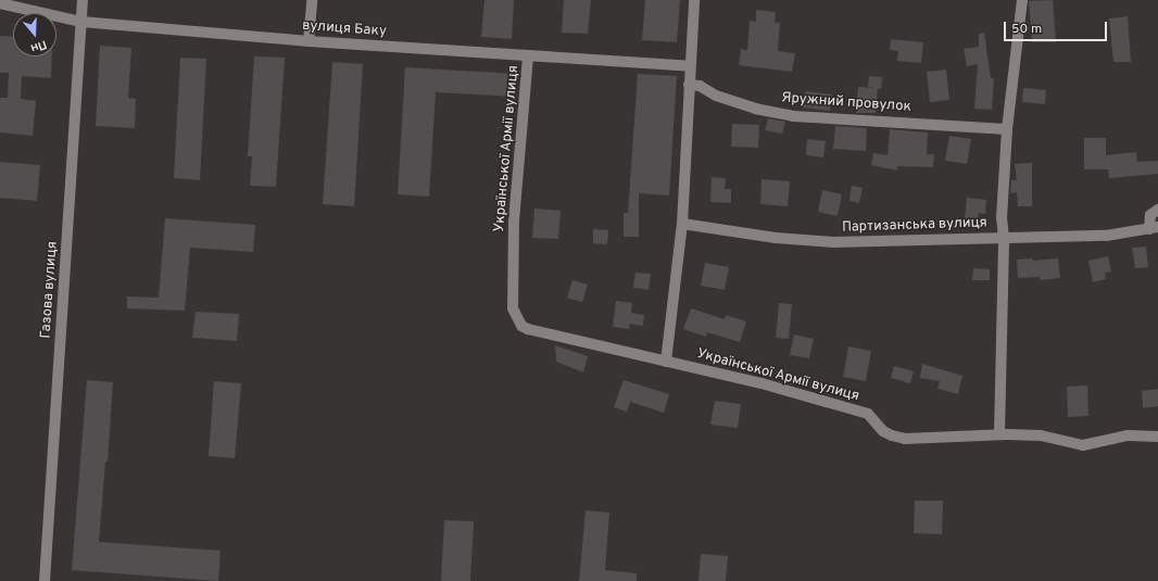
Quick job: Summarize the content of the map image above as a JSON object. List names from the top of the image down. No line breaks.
{"streets":{"street":["вулиця Баку","Яружний провулок","Української Армії вулиця","Партизанська вулиця","Газова вулиця"]},"crossings":[["вулиця Баку","Української Армії вулиця"],["вулиця Баку","Газова вулиця"]],"scale_bar":"50 m","north":"bottom"}
